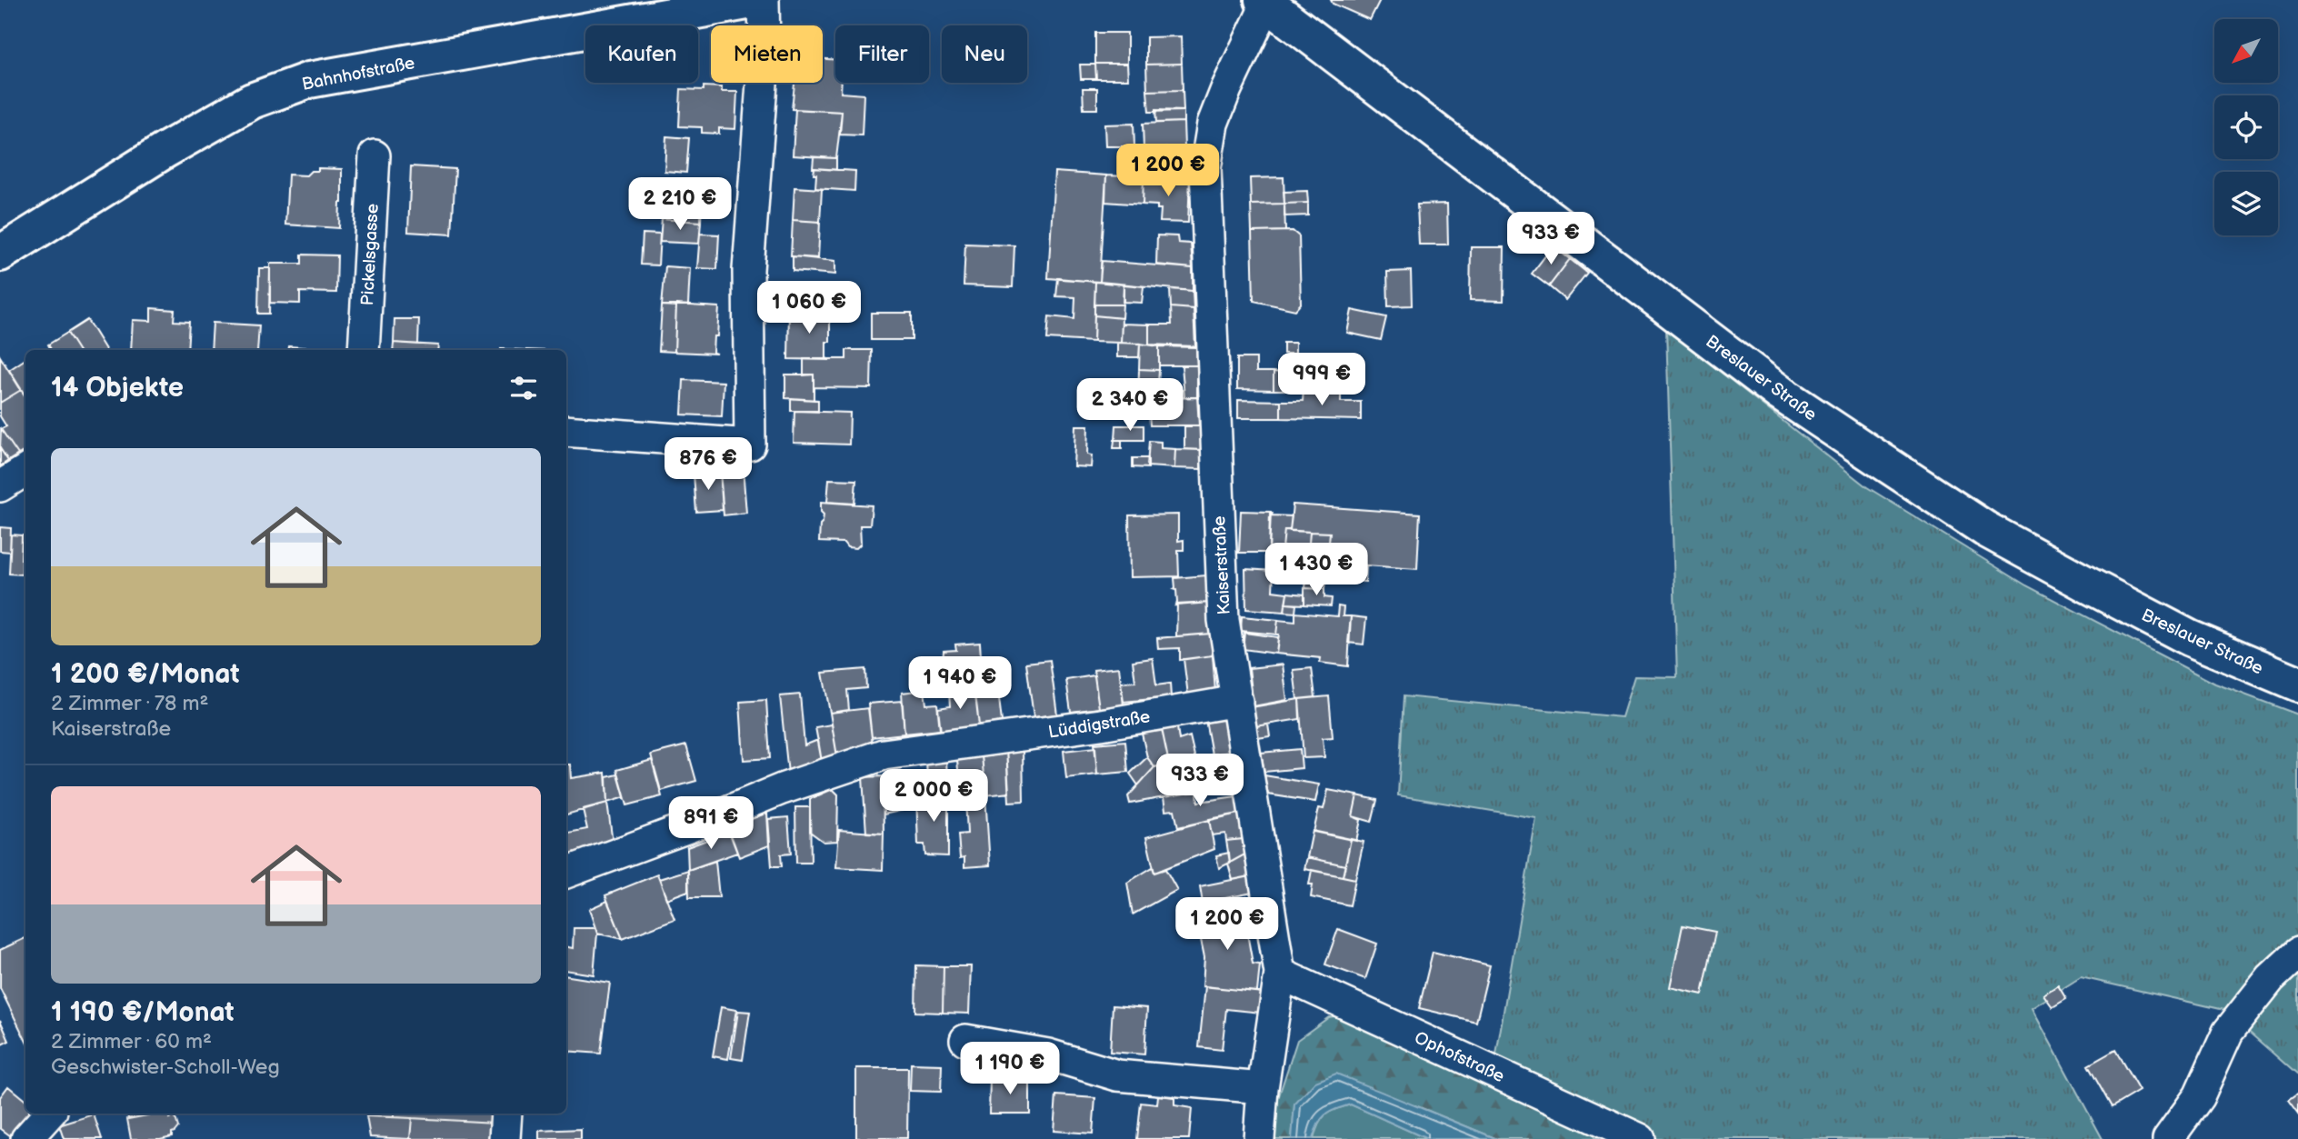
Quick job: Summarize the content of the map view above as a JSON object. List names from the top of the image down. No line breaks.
{"streets":{"street":["Bahnhofstraße","Pickelsgasse","Breslauer Straße","Kaiserstraße","Lüddigstraße","Ophofstraße"]},"crossings":[["Breslauer Straße","Kaiserstraße"],["Kaiserstraße","Lüddigstraße"],["Kaiserstraße","Ophofstraße"]],"north":"bottom left","page":{"chip":["Kaufen","Mieten","Filter","Neu"],"price":["1 200 €","2 210 €","933 €","1 060 €","999 €","2 340 €","876 €","1 430 €","1 940 €","933 €","2 000 €","891 €","1 200 €","1 190 €"],"heading":"14 Objekte","list":[{"name":"1 200 €/Monat","note":"2 Zimmer · 78 m² · Kaiserstraße"},{"name":"1 190 €/Monat","note":"2 Zimmer · 60 m² · Geschwister-Scholl-Weg"}]}}
